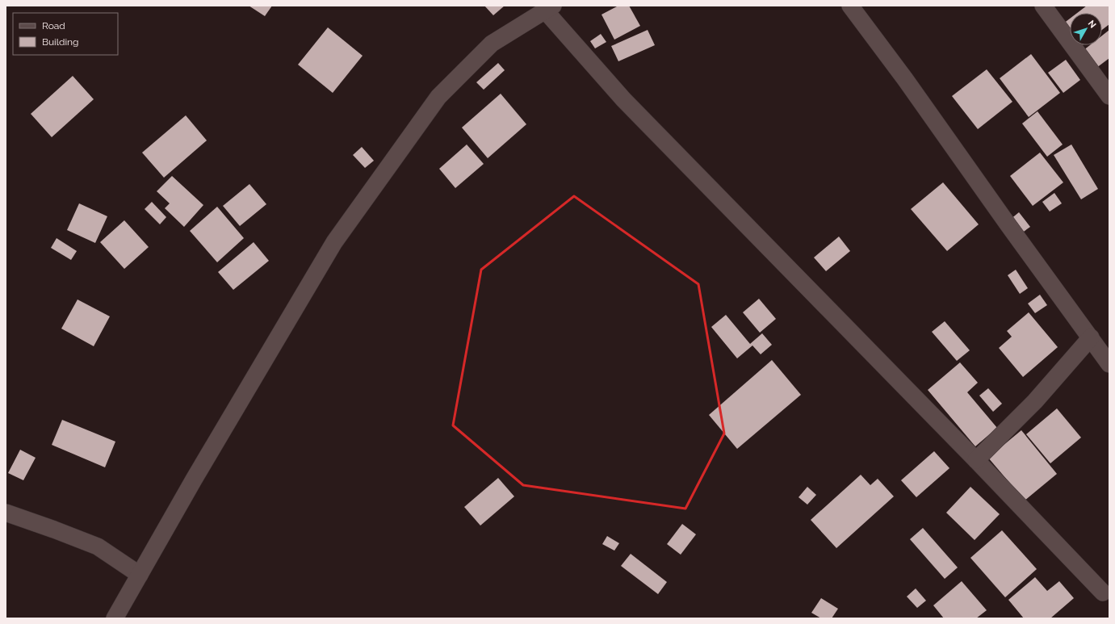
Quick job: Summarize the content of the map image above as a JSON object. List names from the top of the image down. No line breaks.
{"legend":["Road","Building"],"north":"top right"}
